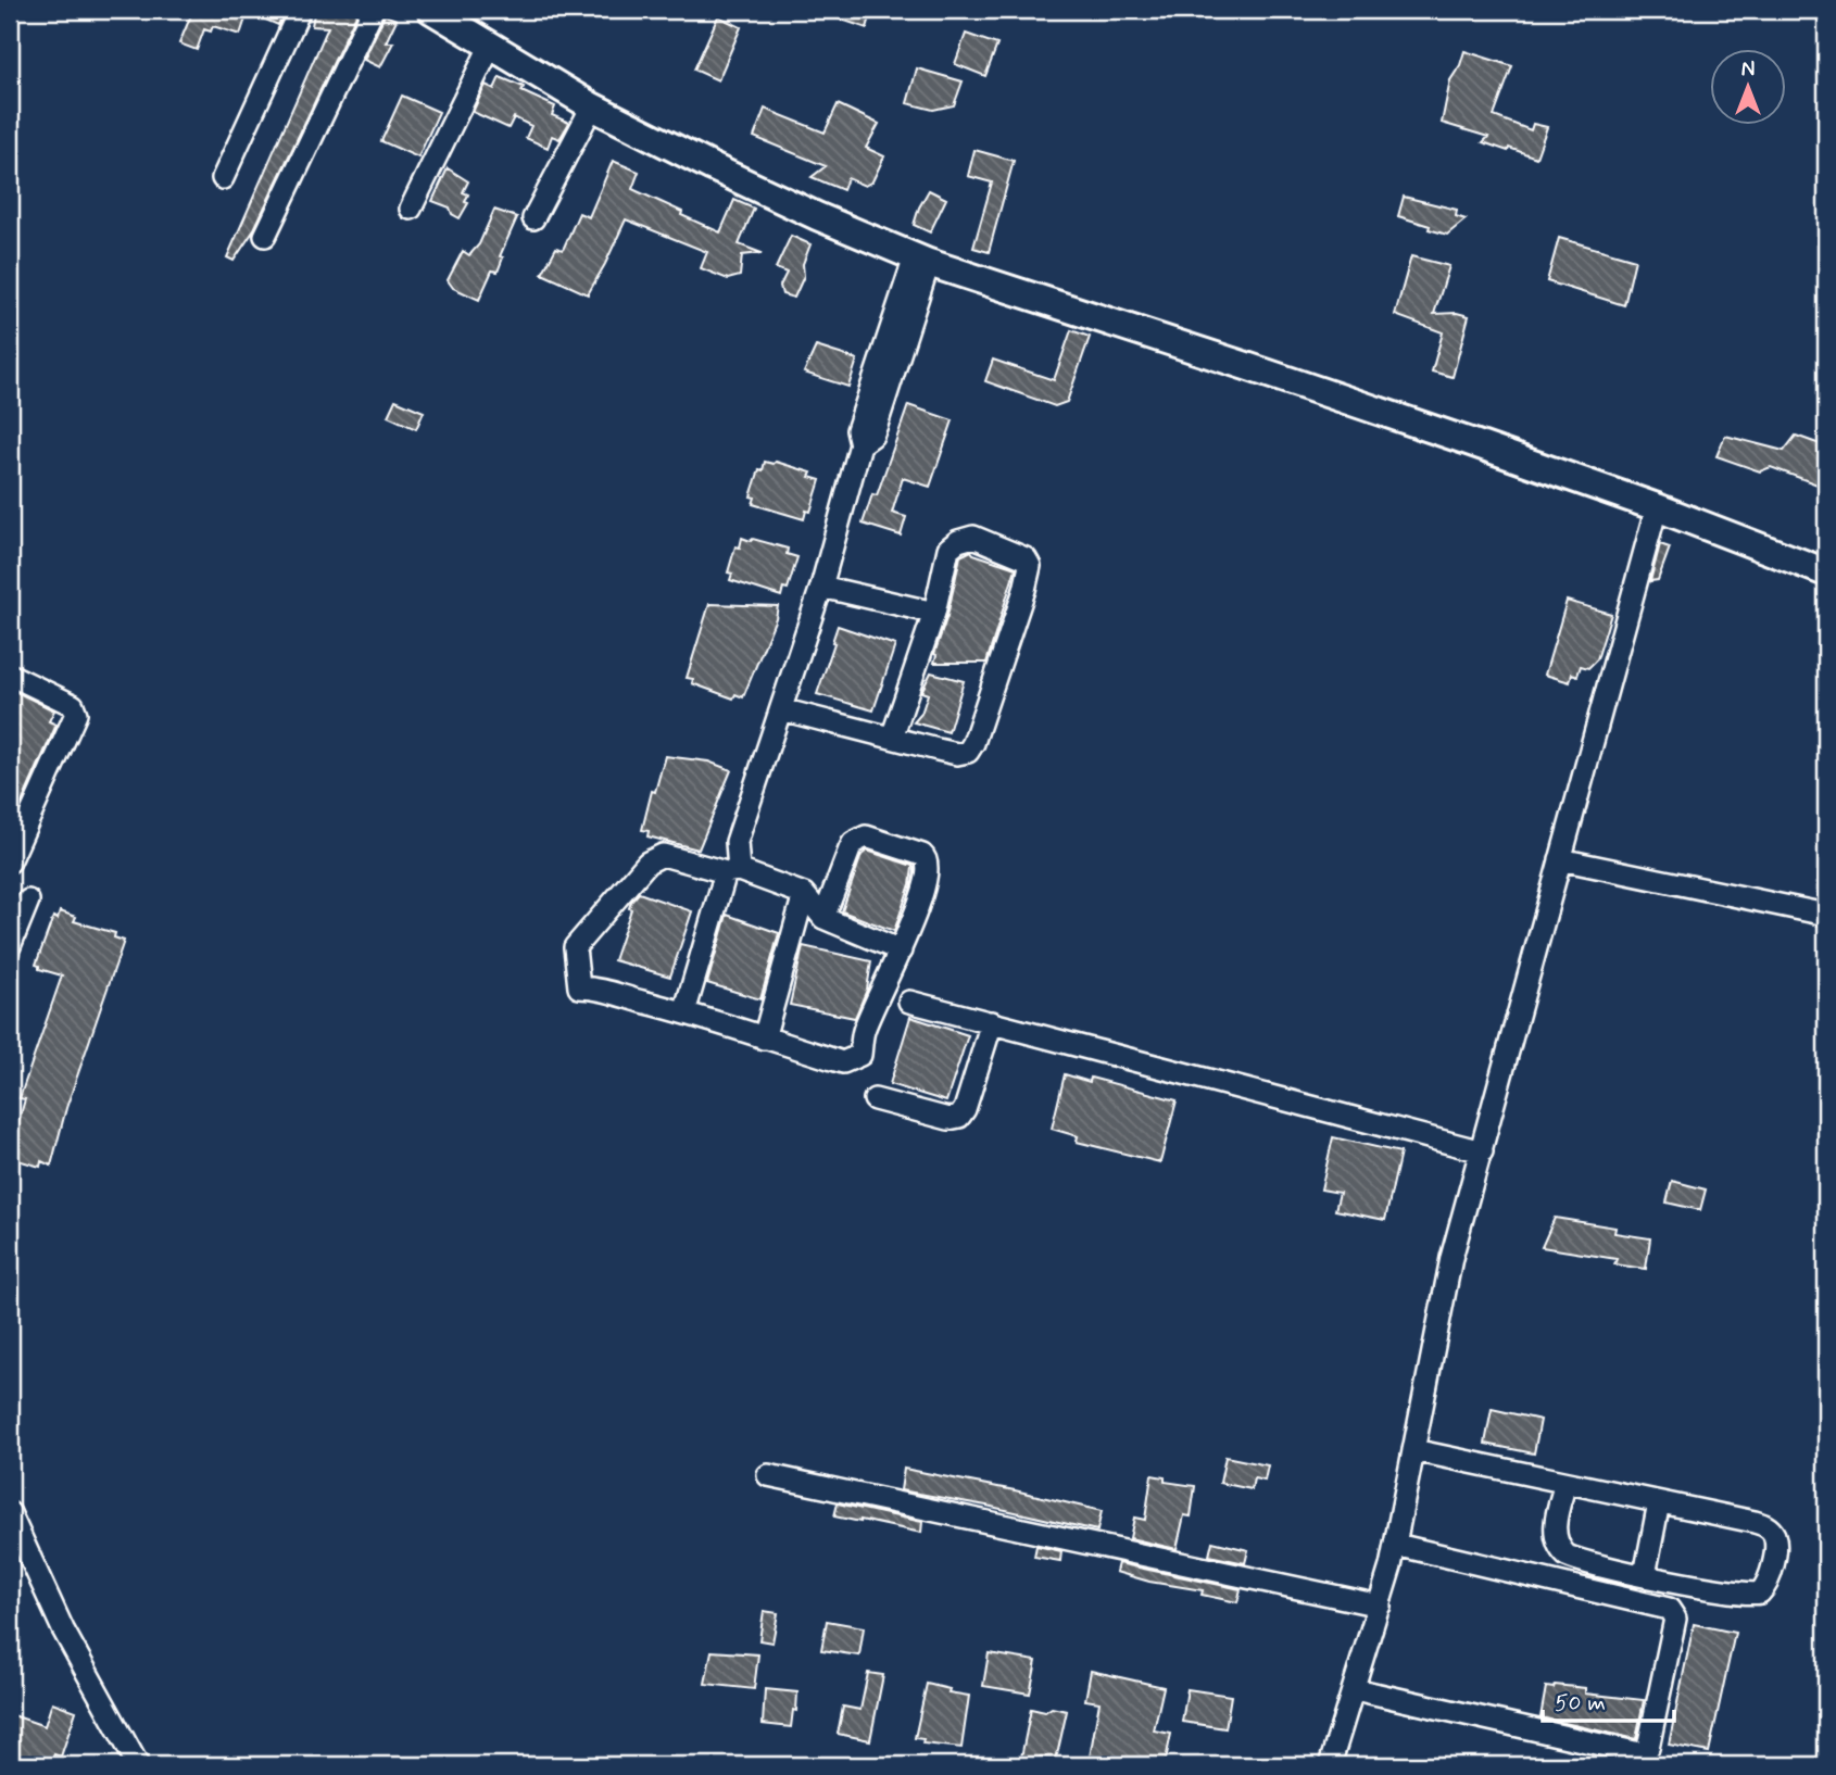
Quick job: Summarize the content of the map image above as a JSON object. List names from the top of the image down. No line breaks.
{"scale_bar":"50 m","north":"top"}
